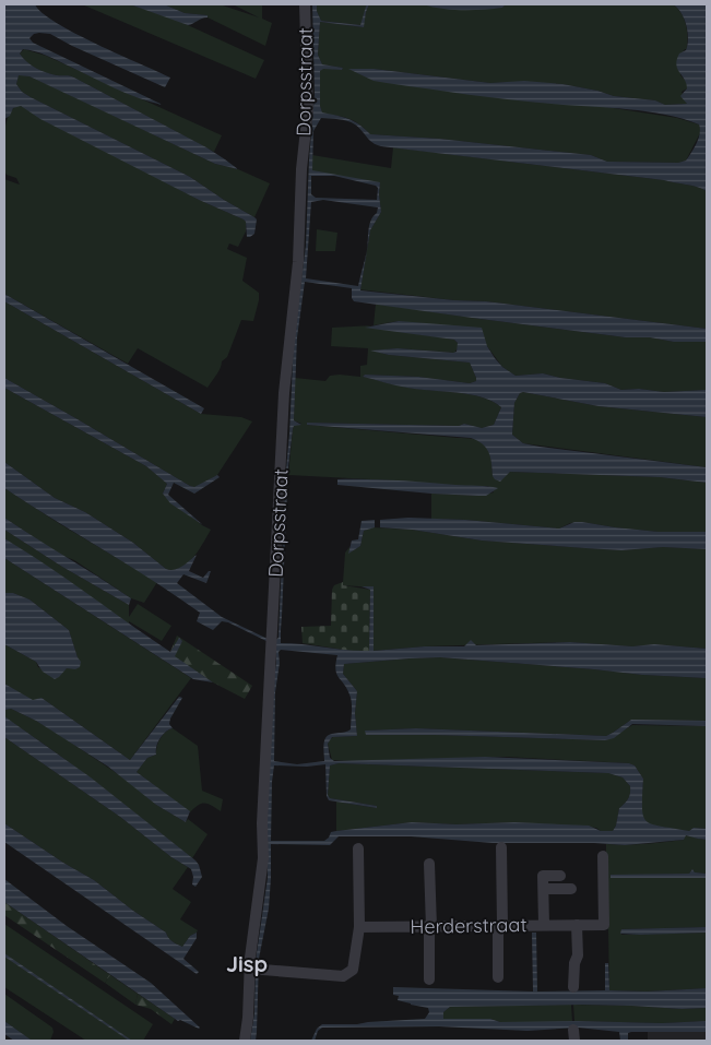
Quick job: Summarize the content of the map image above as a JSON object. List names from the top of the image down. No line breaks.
{"streets":{"street":["Dorpsstraat","Herderstraat"]},"districts":["Jisp"]}
